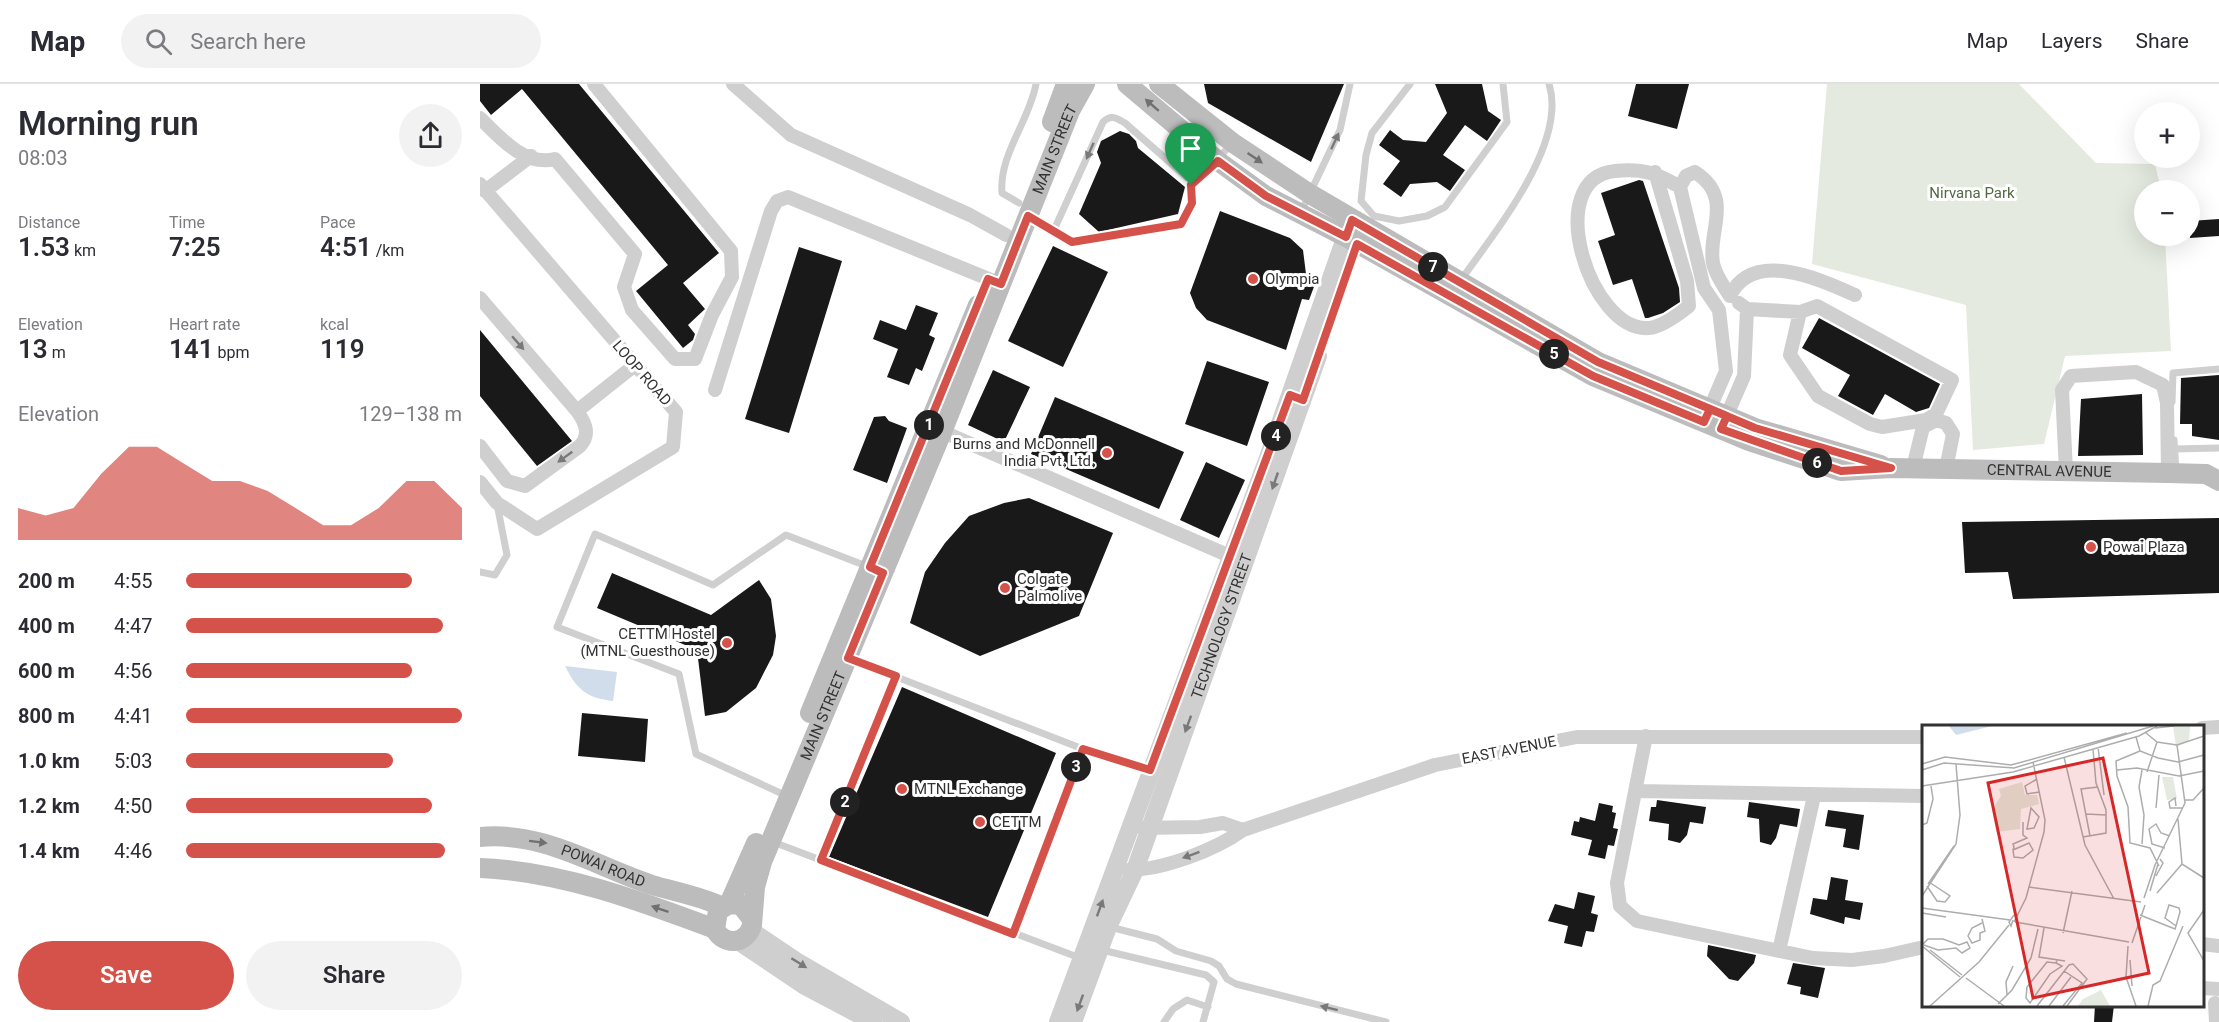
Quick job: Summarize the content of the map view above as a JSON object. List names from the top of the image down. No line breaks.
{"streets":{"main road":["MAIN STREET","CENTRAL AVENUE","POWAI ROAD"],"street":["LOOP ROAD","TECHNOLOGY STREET","EAST AVENUE"]},"crossings":[["MAIN STREET","POWAI ROAD"],["CENTRAL AVENUE","TECHNOLOGY STREET"],["TECHNOLOGY STREET","EAST AVENUE"]],"parks":["Nirvana Park"],"places":["Olympia","Burns and McDonnell India Pvt. Ltd.","Powai Plaza","Colgate Palmolive","CETTM Hostel (MTNL Guesthouse)","MTNL Exchange","CETTM"],"page":{"header":"Map","search":"Search here","nav":["Map","Layers","Share"],"heading":["Morning run","08:03"],"map_buttons":["+","−"],"stats":[["Distance","1.53 km"],["Time","7:25"],["Pace","4:51 /km"],["Elevation","13 m"],["Heart rate","141 bpm"],["kcal","119"]],"pins":["7","5","1","4","6","3","2"],"chart":["Elevation","129–138 m"],"list":[{"name":"200 m","note":"4:55"},{"name":"400 m","note":"4:47"},{"name":"600 m","note":"4:56"},{"name":"800 m","note":"4:41"},{"name":"1.0 km","note":"5:03"},{"name":"1.2 km","note":"4:50"},{"name":"1.4 km","note":"4:46"}],"buttons":["Save","Share"]}}
